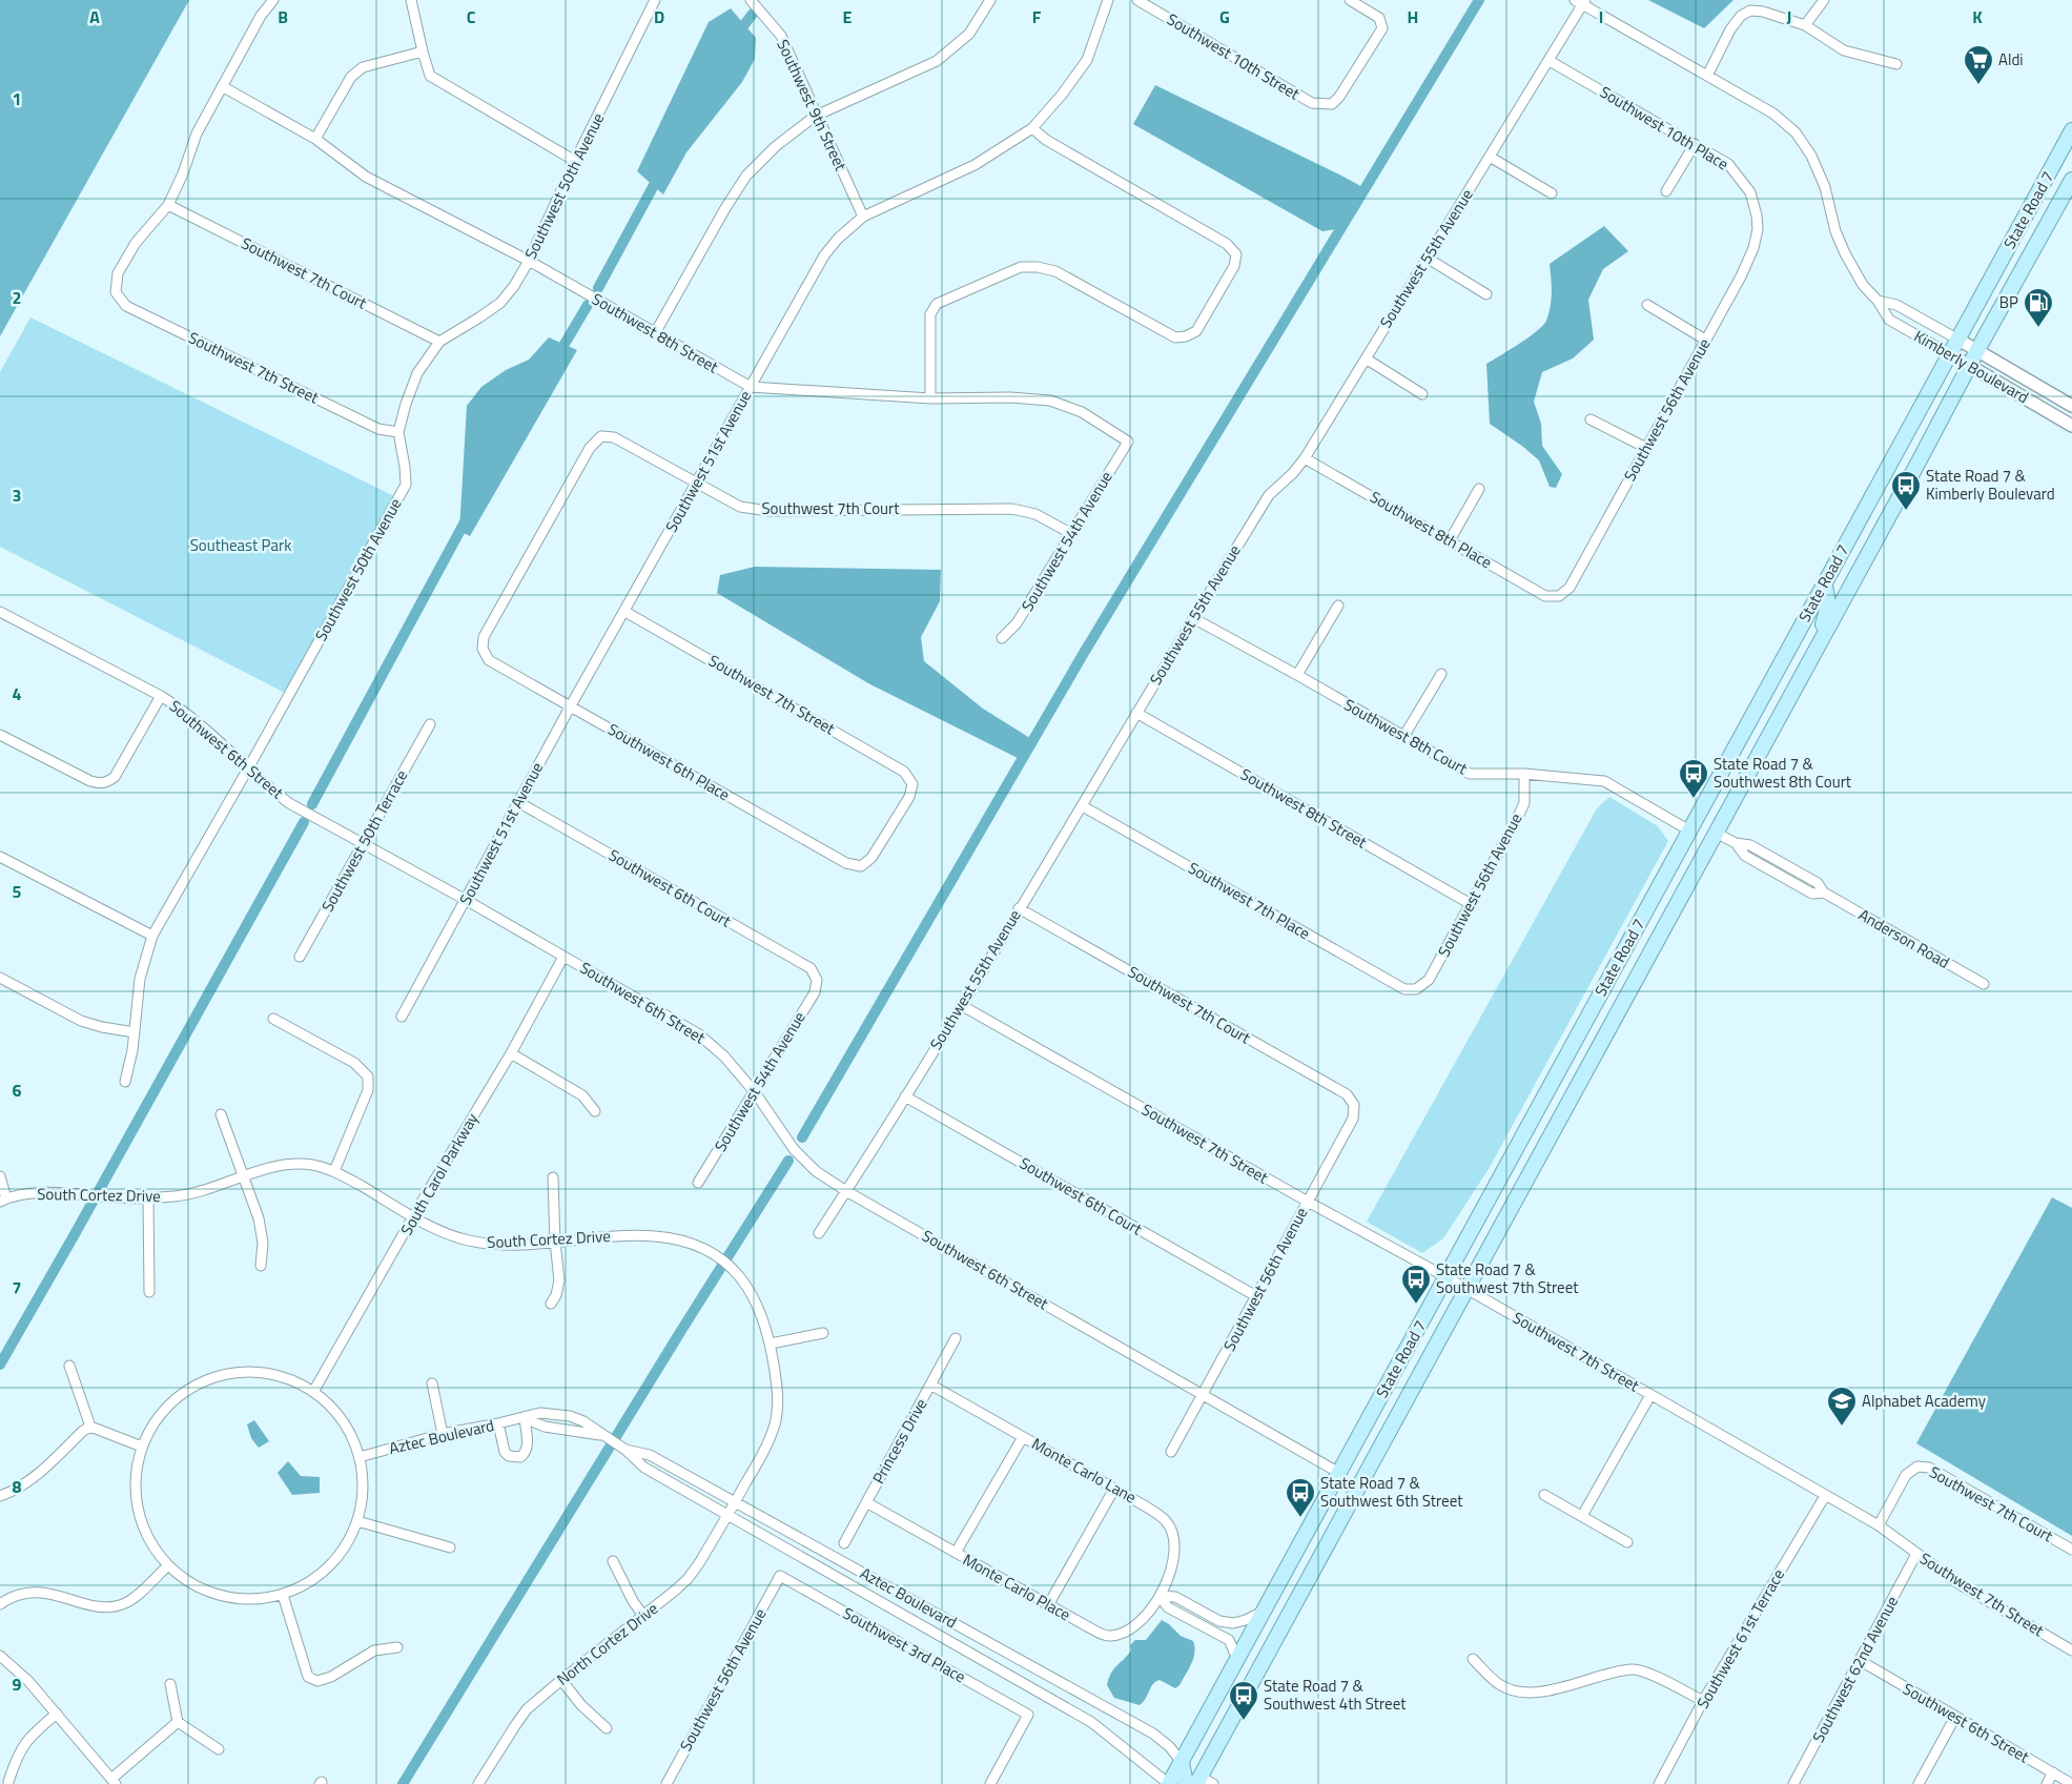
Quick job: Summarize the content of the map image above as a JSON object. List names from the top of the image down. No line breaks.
{"streets":{"main road":["State Road 7"],"street":["Southwest 10th Street","Southwest 9th Street","Southwest 10th Place","Southwest 50th Avenue","Southwest 55th Avenue","Southwest 7th Court","Southwest 8th Street","Kimberly Boulevard","Southwest 7th Street","Southwest 56th Avenue","Southwest 51st Avenue","Southwest 8th Place","Southwest 54th Avenue","Southwest 8th Court","Southwest 6th Street","Southwest 6th Place","Southwest 50th Terrace","Southwest 6th Court","Southwest 7th Place","Anderson Road","South Carol Parkway","South Cortez Drive","Aztec Boulevard","Princess Drive","Monte Carlo Lane","Monte Carlo Place","Southwest 61st Terrace","North Cortez Drive","Southwest 3rd Place","Southwest 62nd Avenue"]},"crossings":[["Southwest 9th Street","Southwest 51st Avenue"],["Southwest 10th Place","Southwest 55th Avenue"],["Southwest 10th Place","Southwest 56th Avenue"],["Southwest 50th Avenue","Southwest 7th Court"],["Southwest 50th Avenue","Southwest 8th Street"],["Southwest 50th Avenue","Southwest 7th Street"],["Southwest 50th Avenue","Southwest 6th Street"],["State Road 7","Kimberly Boulevard"],["State Road 7","Southwest 7th Street"],["State Road 7","Southwest 8th Court"],["State Road 7","Southwest 6th Street"],["State Road 7","Anderson Road"],["State Road 7","Aztec Boulevard"],["Southwest 55th Avenue","Southwest 7th Court"],["Southwest 55th Avenue","Southwest 8th Street"],["Southwest 55th Avenue","Kimberly Boulevard"],["Southwest 55th Avenue","Southwest 7th Street"],["Southwest 55th Avenue","Southwest 8th Place"],["Southwest 55th Avenue","Southwest 8th Court"],["Southwest 55th Avenue","Southwest 6th Street"],["Southwest 55th Avenue","Southwest 6th Court"],["Southwest 55th Avenue","Southwest 7th Place"],["Southwest 7th Court","Southwest 7th Street"],["Southwest 7th Court","Southwest 56th Avenue"],["Southwest 7th Court","Southwest 51st Avenue"],["Southwest 7th Court","Southwest 54th Avenue"],["Southwest 7th Court","Southwest 6th Place"],["Southwest 8th Street","Southwest 56th Avenue"],["Southwest 8th Street","Southwest 51st Avenue"],["Southwest 8th Street","Southwest 54th Avenue"],["Southwest 7th Street","Southwest 56th Avenue"],["Southwest 7th Street","Southwest 51st Avenue"],["Southwest 7th Street","Southwest 6th Place"],["Southwest 7th Street","Southwest 61st Terrace"],["Southwest 7th Street","Southwest 62nd Avenue"],["Southwest 56th Avenue","Southwest 8th Place"],["Southwest 56th Avenue","Southwest 8th Court"],["Southwest 56th Avenue","Southwest 6th Street"],["Southwest 56th Avenue","Southwest 6th Court"],["Southwest 56th Avenue","Southwest 7th Place"],["Southwest 56th Avenue","Southwest 3rd Place"],["Southwest 51st Avenue","Southwest 6th Street"],["Southwest 51st Avenue","Southwest 6th Place"],["Southwest 51st Avenue","Southwest 6th Court"],["Southwest 54th Avenue","Southwest 6th Street"],["Southwest 54th Avenue","Southwest 6th Court"],["Southwest 6th Street","Southwest 50th Terrace"],["Southwest 6th Street","South Carol Parkway"],["Southwest 6th Street","Southwest 62nd Avenue"],["South Carol Parkway","South Cortez Drive"],["South Cortez Drive","Aztec Boulevard"],["South Cortez Drive","North Cortez Drive"],["Aztec Boulevard","North Cortez Drive"],["Princess Drive","Monte Carlo Lane"],["Princess Drive","Monte Carlo Place"],["Monte Carlo Lane","Monte Carlo Place"]],"parks":["Southeast Park"],"places":{"supermarket":["Aldi"],"fuel station":["BP"],"bus stop":["State Road 7 & Kimberly Boulevard","State Road 7 & Southwest 8th Court","State Road 7 & Southwest 7th Street","State Road 7 & Southwest 6th Street","State Road 7 & Southwest 4th Street"],"school or university":["Alphabet Academy"]},"grid":{"columns":["A","B","C","D","E","F","G","H","I","J","K"],"rows":["1","2","3","4","5","6","7","8","9"]}}
